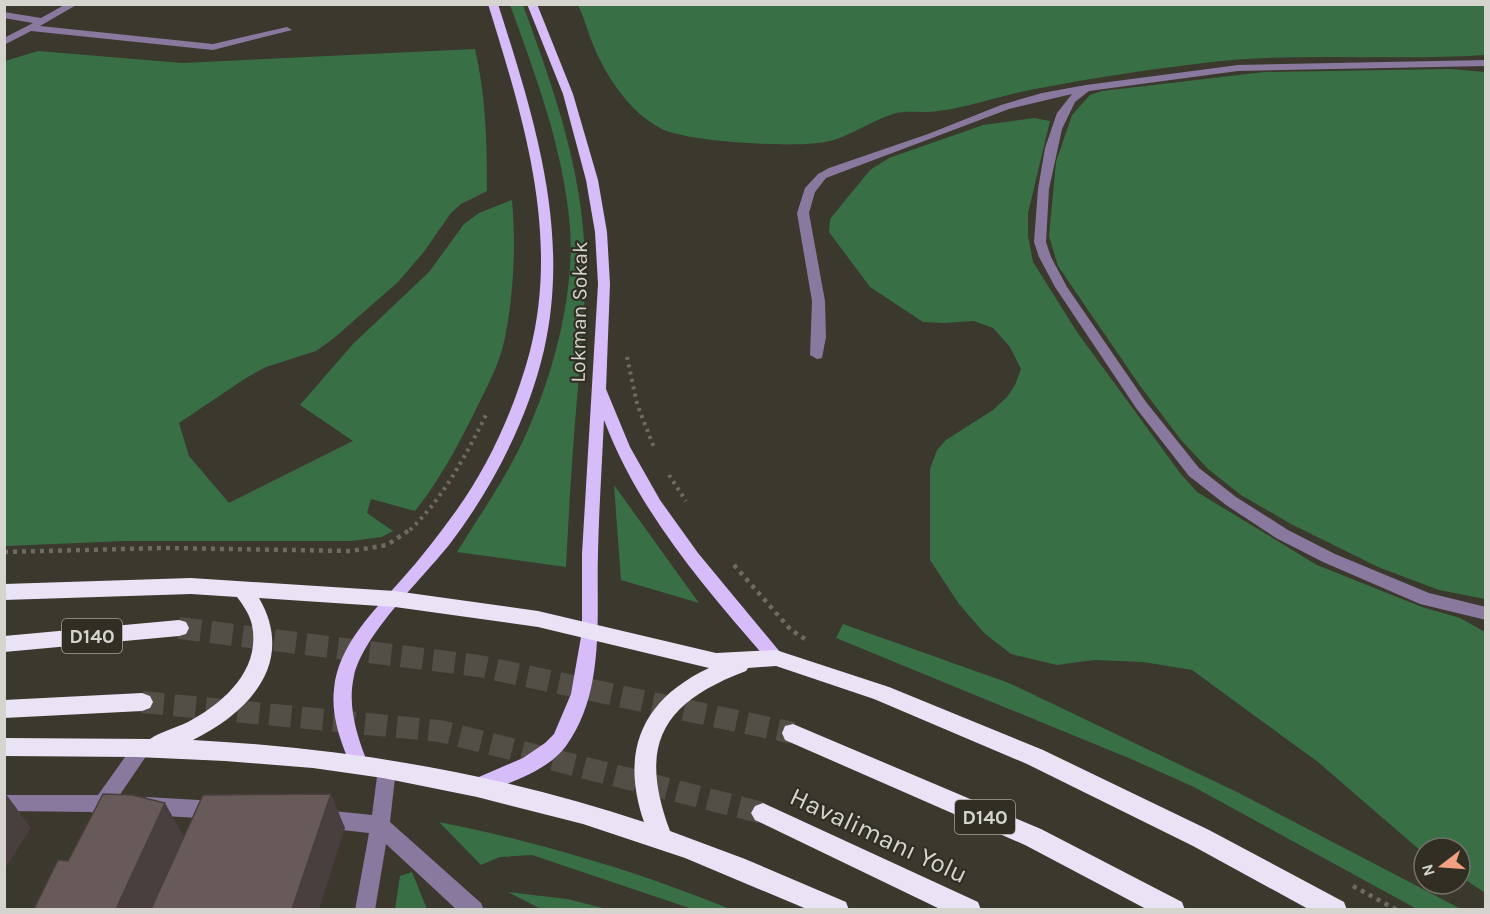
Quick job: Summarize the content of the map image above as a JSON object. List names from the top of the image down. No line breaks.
{"streets":{"highway":["D140","Havalimanı Yolu"],"main road":["Lokman Sokak"]},"north":"left"}
